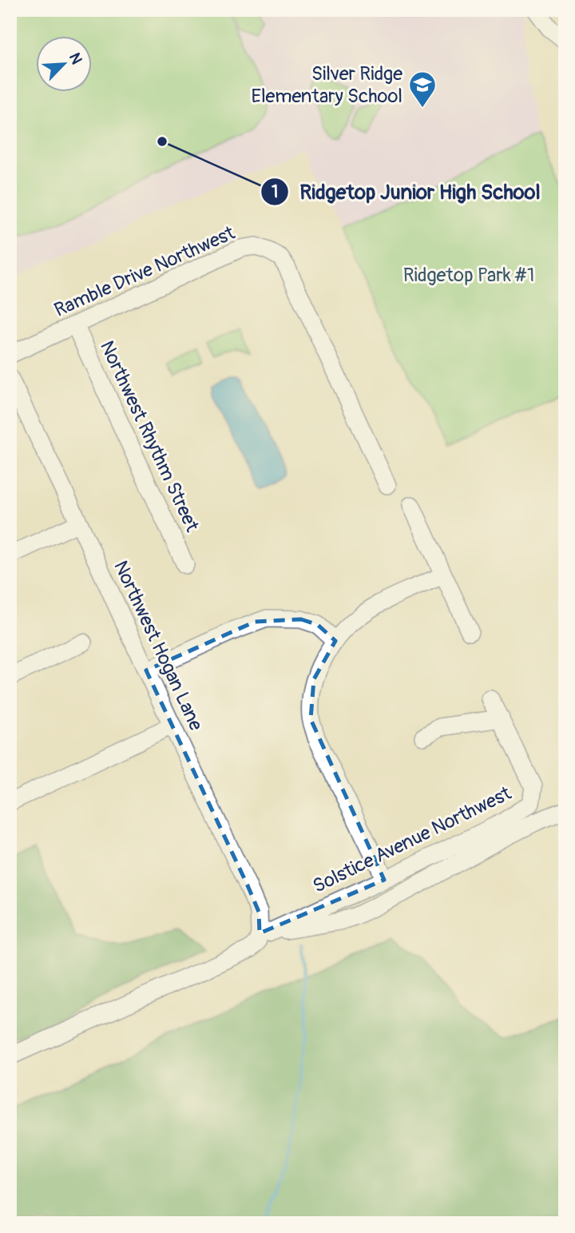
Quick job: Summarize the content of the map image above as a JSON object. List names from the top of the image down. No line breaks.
{"streets":{"street":["Ramble Drive Northwest","Northwest Rhythm Street","Northwest Hogan Lane","Solstice Avenue Northwest"]},"crossings":[["Ramble Drive Northwest","Northwest Rhythm Street"],["Northwest Hogan Lane","Solstice Avenue Northwest"]],"parks":["Ridgetop Park #1"],"places":{"school or university":["Silver Ridge Elementary School"],"other":["Ridgetop Junior High School"]},"north":"top right"}
